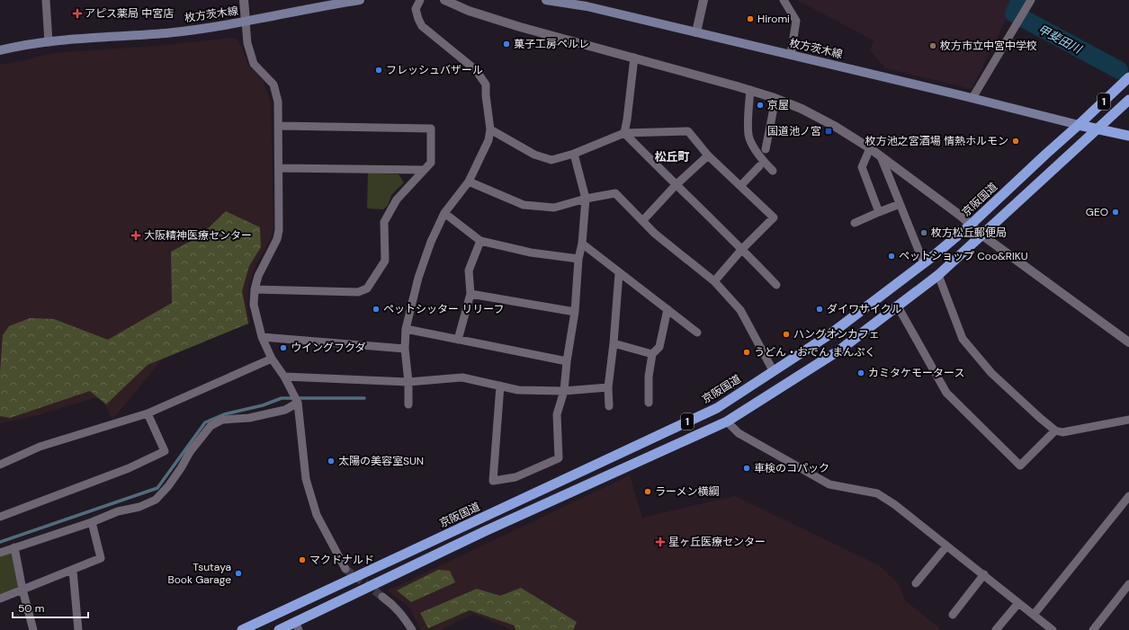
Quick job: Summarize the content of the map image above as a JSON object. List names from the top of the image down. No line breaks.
{"streets":{"highway":["1","京阪国道"],"main road":["枚方茨木線"]},"crossings":[["枚方茨木線","京阪国道"]],"districts":["松丘町"],"water":["甲斐田川"],"places":{"health":["アピス薬局 中宮店","大阪精神医療センター","星ヶ丘医療センター"],"other":["Hiromi","菓子工房ペルレ","枚方市立中宮中学校","フレッシュバザール","京屋","枚方池之宮酒場 情熱ホルモン","GEO","枚方松丘郵便局","ペットショップ Coo&RIKU","ペットシッター リリーフ","ダイワサイクル","ハングオンカフェ","ウイングフクダ","うどん・おでん まんぷく","カミタケモータース","太陽の美容室SUN","車検のコパック","ラーメン横綱","マクドナルド","Tsutaya Book Garage"],"transit":["国道池ノ宮"]},"scale_bar":"50 m"}
